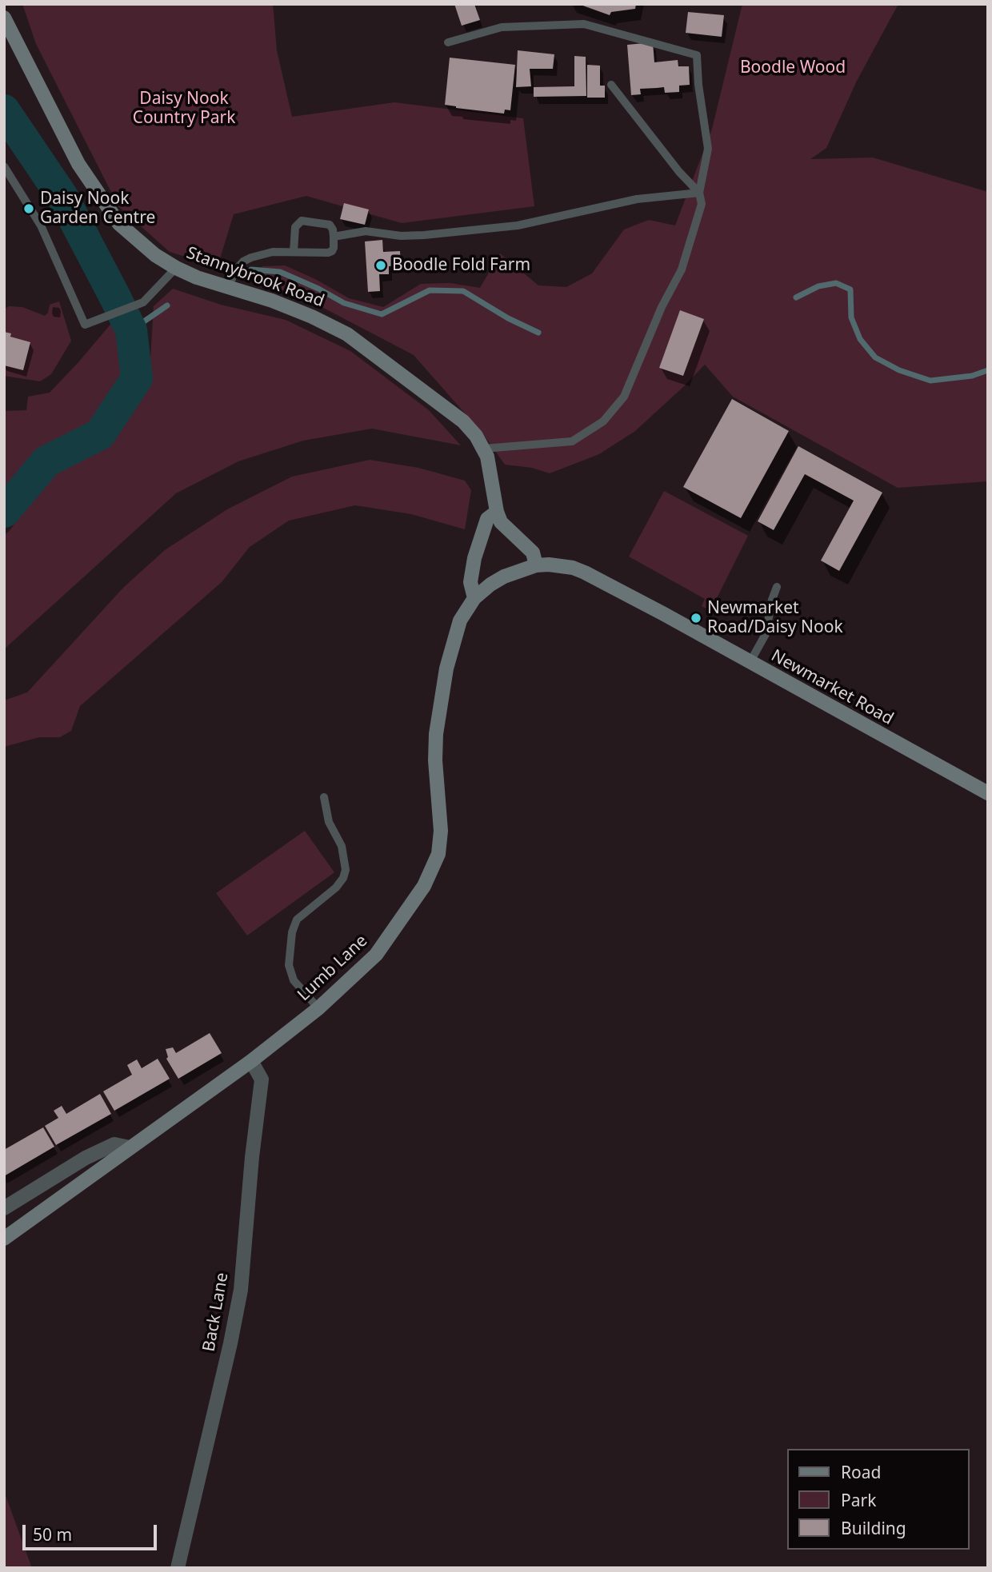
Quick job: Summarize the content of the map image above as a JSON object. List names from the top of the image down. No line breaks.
{"streets":{"street":["Stannybrook Road","Newmarket Road","Lumb Lane","Back Lane"]},"crossings":[["Stannybrook Road","Newmarket Road"],["Stannybrook Road","Lumb Lane"],["Newmarket Road","Lumb Lane"],["Lumb Lane","Back Lane"]],"parks":["Boodle Wood","Daisy Nook Country Park"],"places":["Daisy Nook Garden Centre","Boodle Fold Farm","Newmarket Road/Daisy Nook"],"legend":["Road","Park","Building"],"scale_bar":"50 m"}
